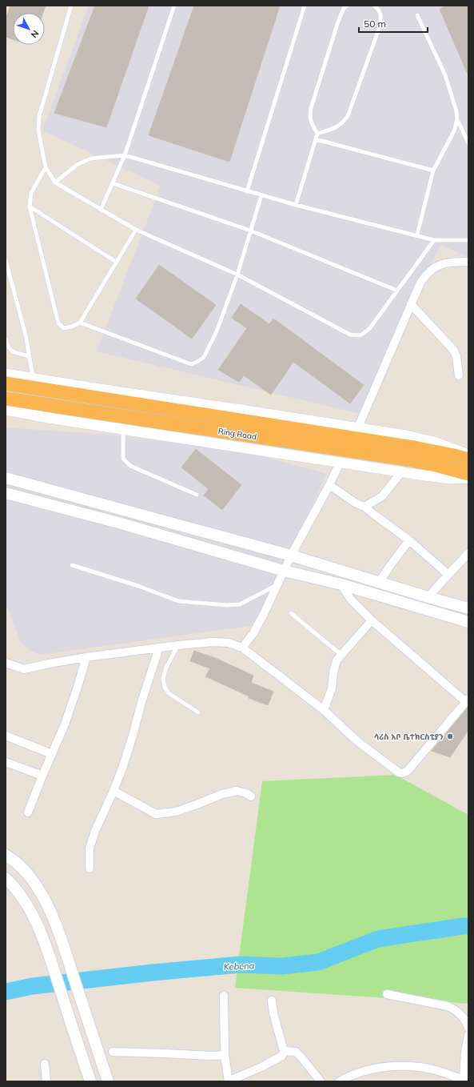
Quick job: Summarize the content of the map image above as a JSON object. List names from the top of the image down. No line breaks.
{"streets":{"highway":["Ring Road"]},"water":["Kebena"],"places":["ሳሪስ አቦ ቤተክርስቲያን"],"scale_bar":"50 m","north":"bottom right"}
